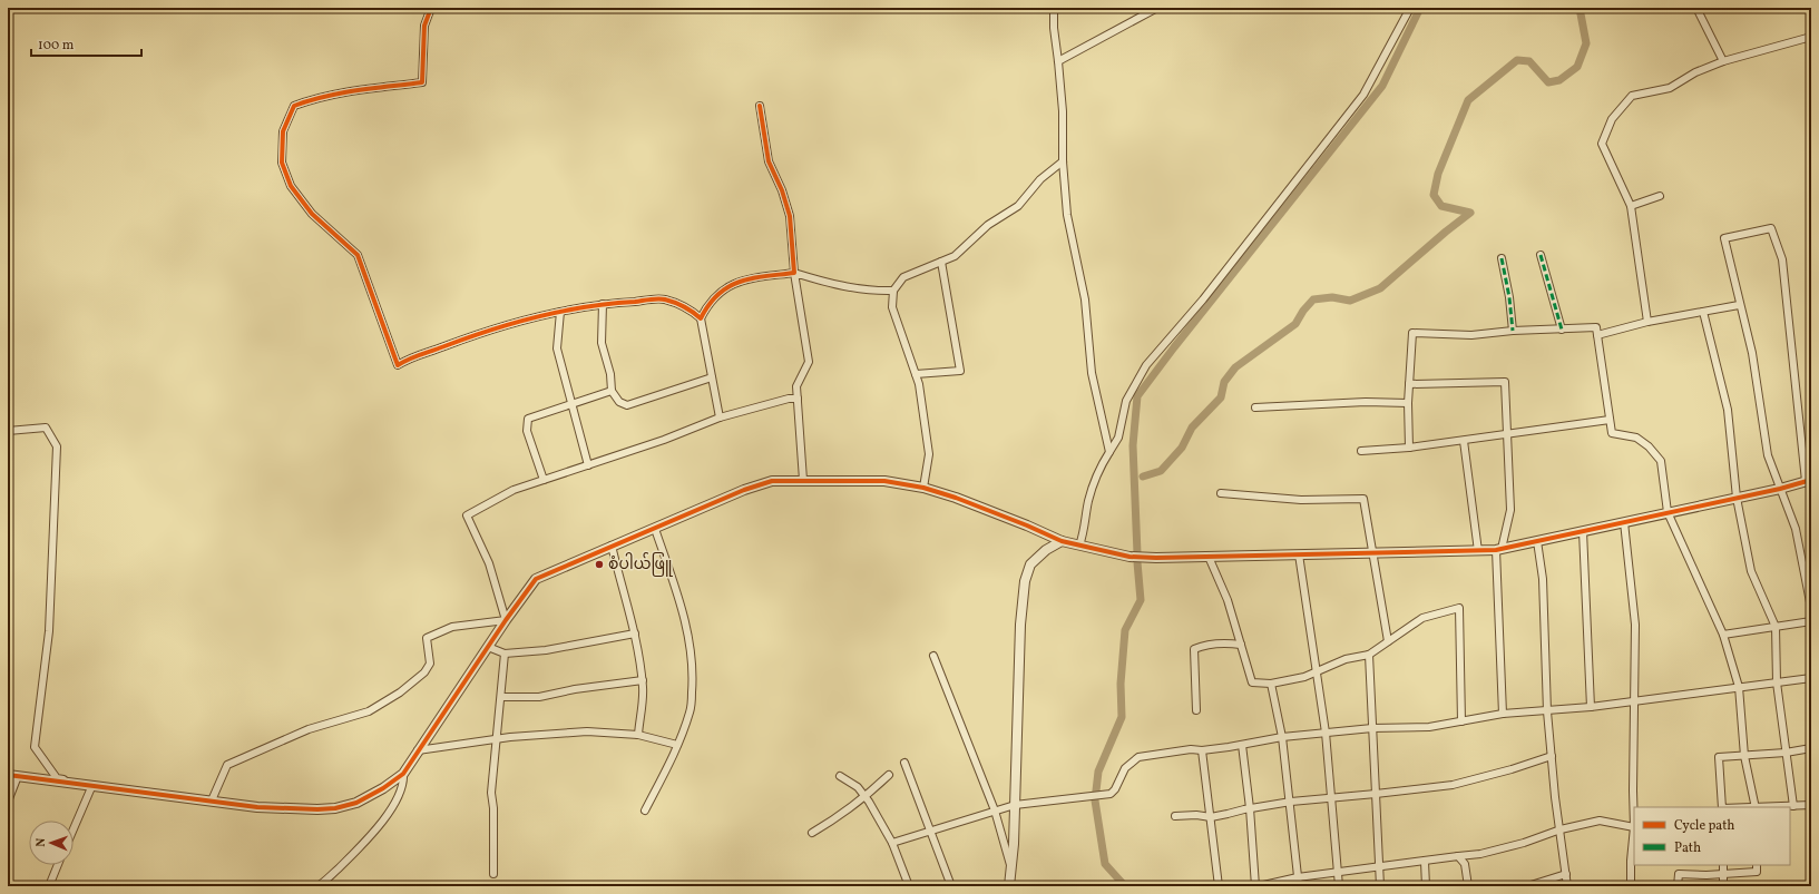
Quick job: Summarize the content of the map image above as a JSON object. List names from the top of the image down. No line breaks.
{"places":["စံပါယ်ဖြူ"],"legend":["Cycle path","Path"],"scale_bar":"100 m","north":"left"}
